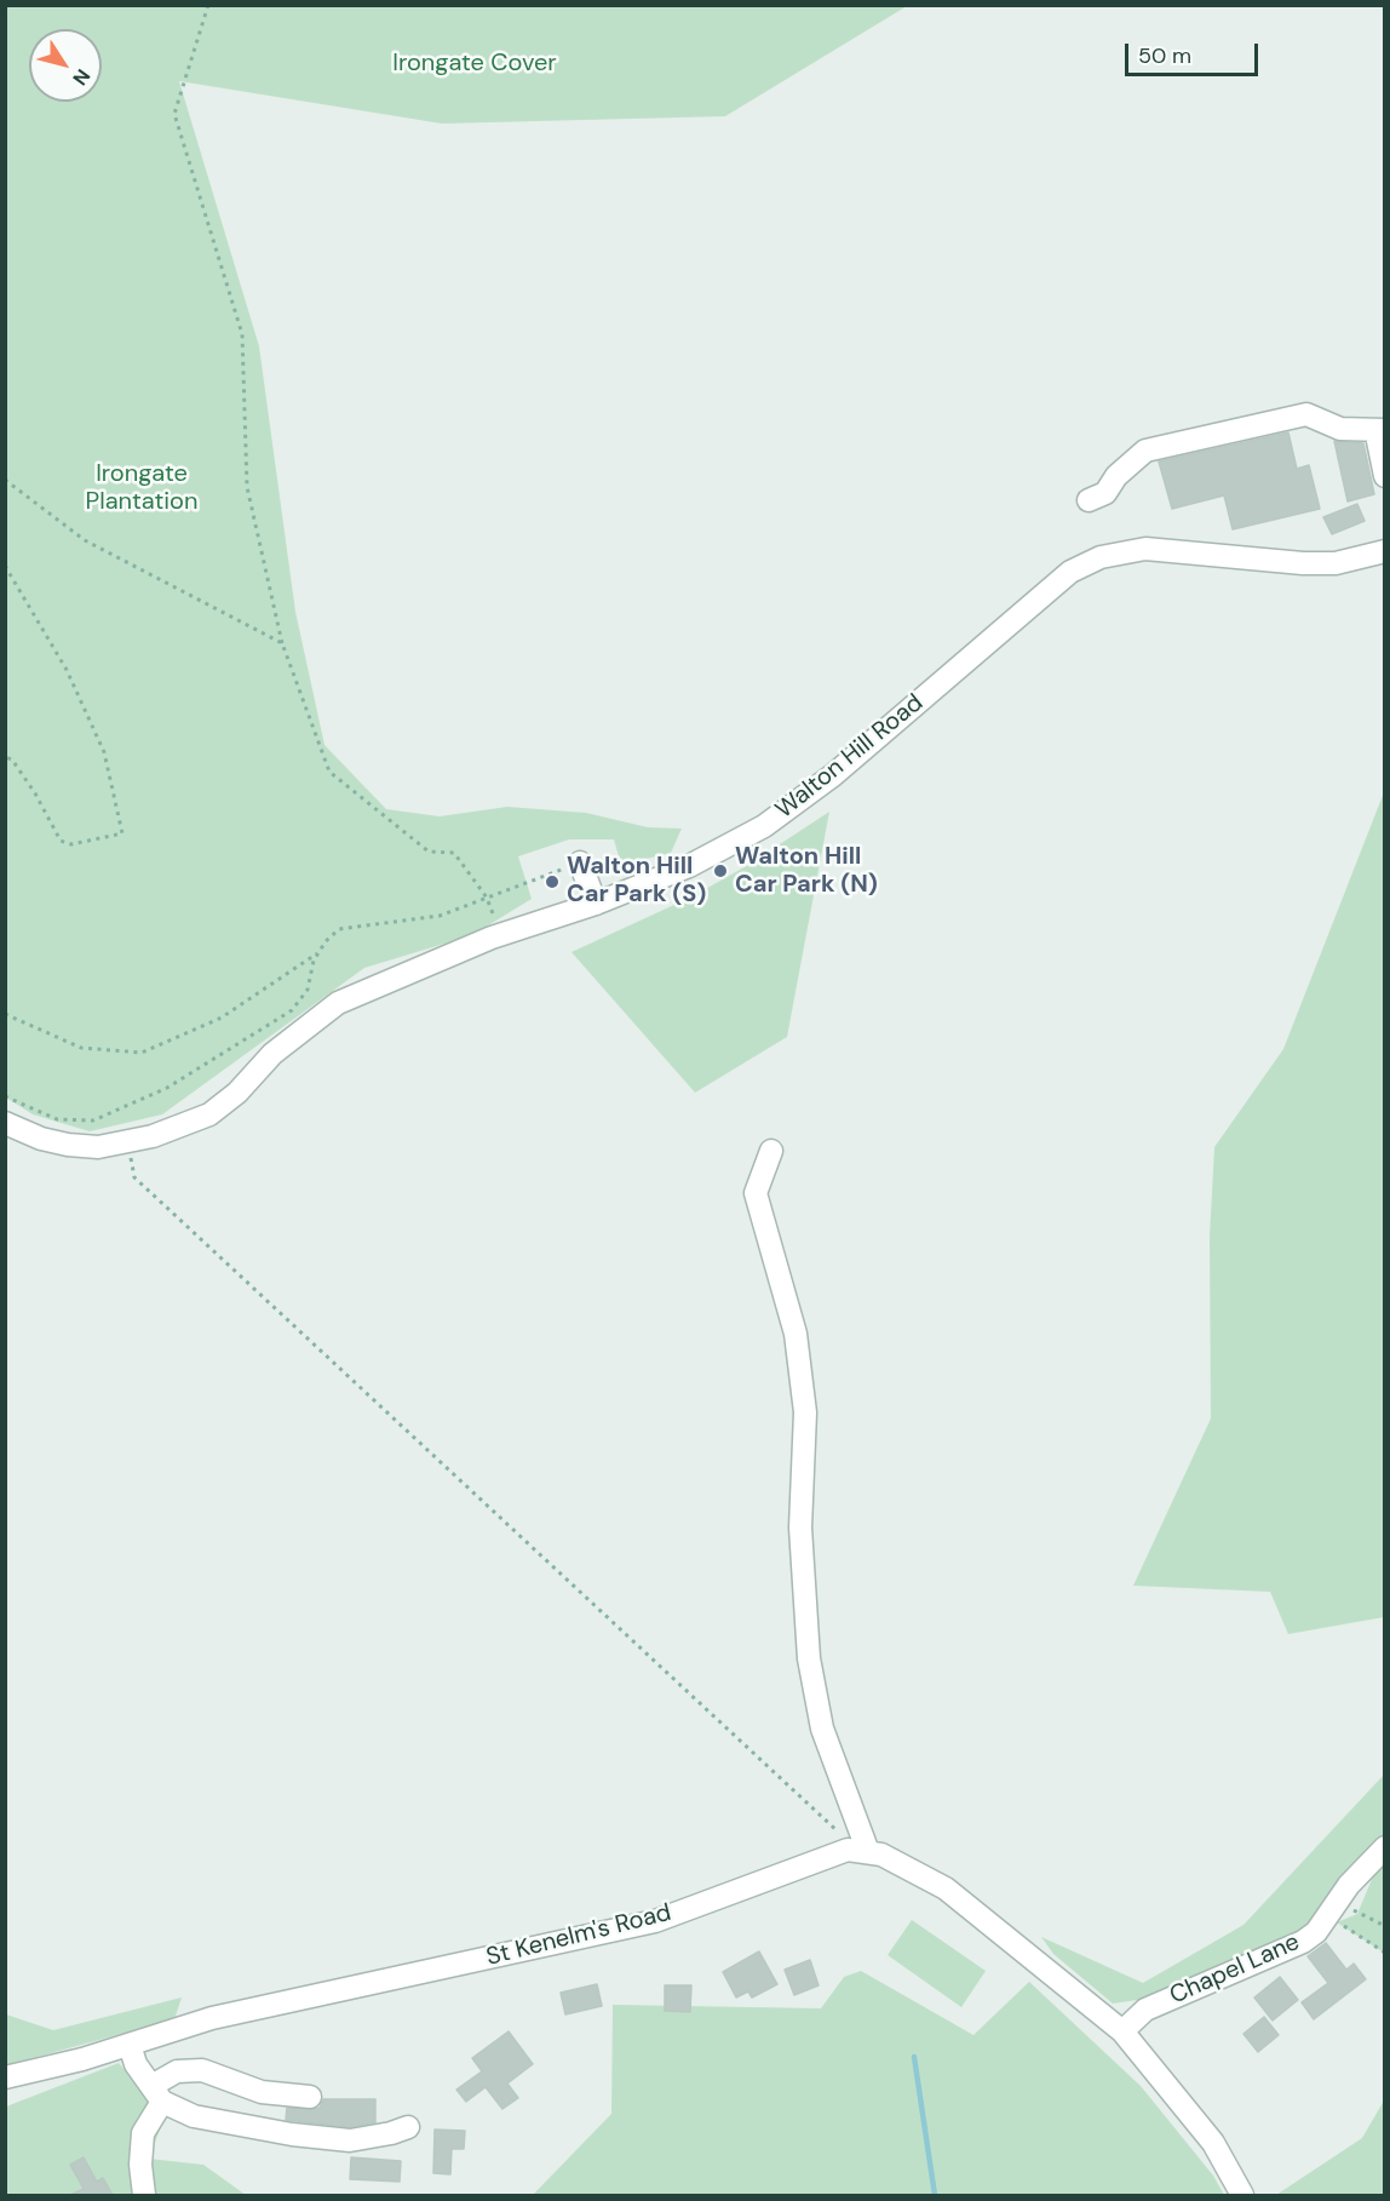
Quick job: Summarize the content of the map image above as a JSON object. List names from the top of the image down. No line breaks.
{"streets":{"street":["Walton Hill Road","St Kenelm's Road","Chapel Lane"]},"parks":["Irongate Cover","Irongate Plantation"],"places":["Walton Hill Car Park (N)","Walton Hill Car Park (S)"],"scale_bar":"50 m","north":"bottom right"}
